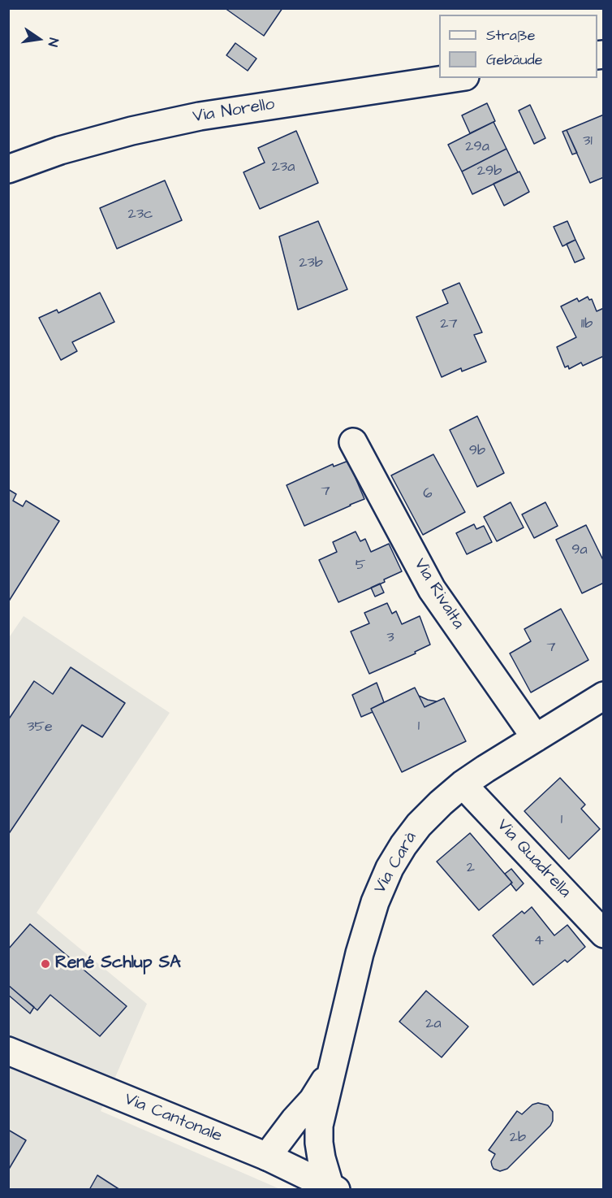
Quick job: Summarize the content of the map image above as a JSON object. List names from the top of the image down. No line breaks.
{"streets":{"street":["Via Norello","Via Rivalta","Via Quadrella","Via Carà","Via Cantonale"]},"crossings":[["Via Rivalta","Via Carà"],["Via Quadrella","Via Carà"]],"places":["René Schlup SA"],"house_numbers":["31","29a","23a","29b","23c","23b","27","11b","9b","7","6","9a","5","3","7","1","35e","1","2","4","2a","2b"],"legend":["Straße","Gebäude"],"north":"right"}
